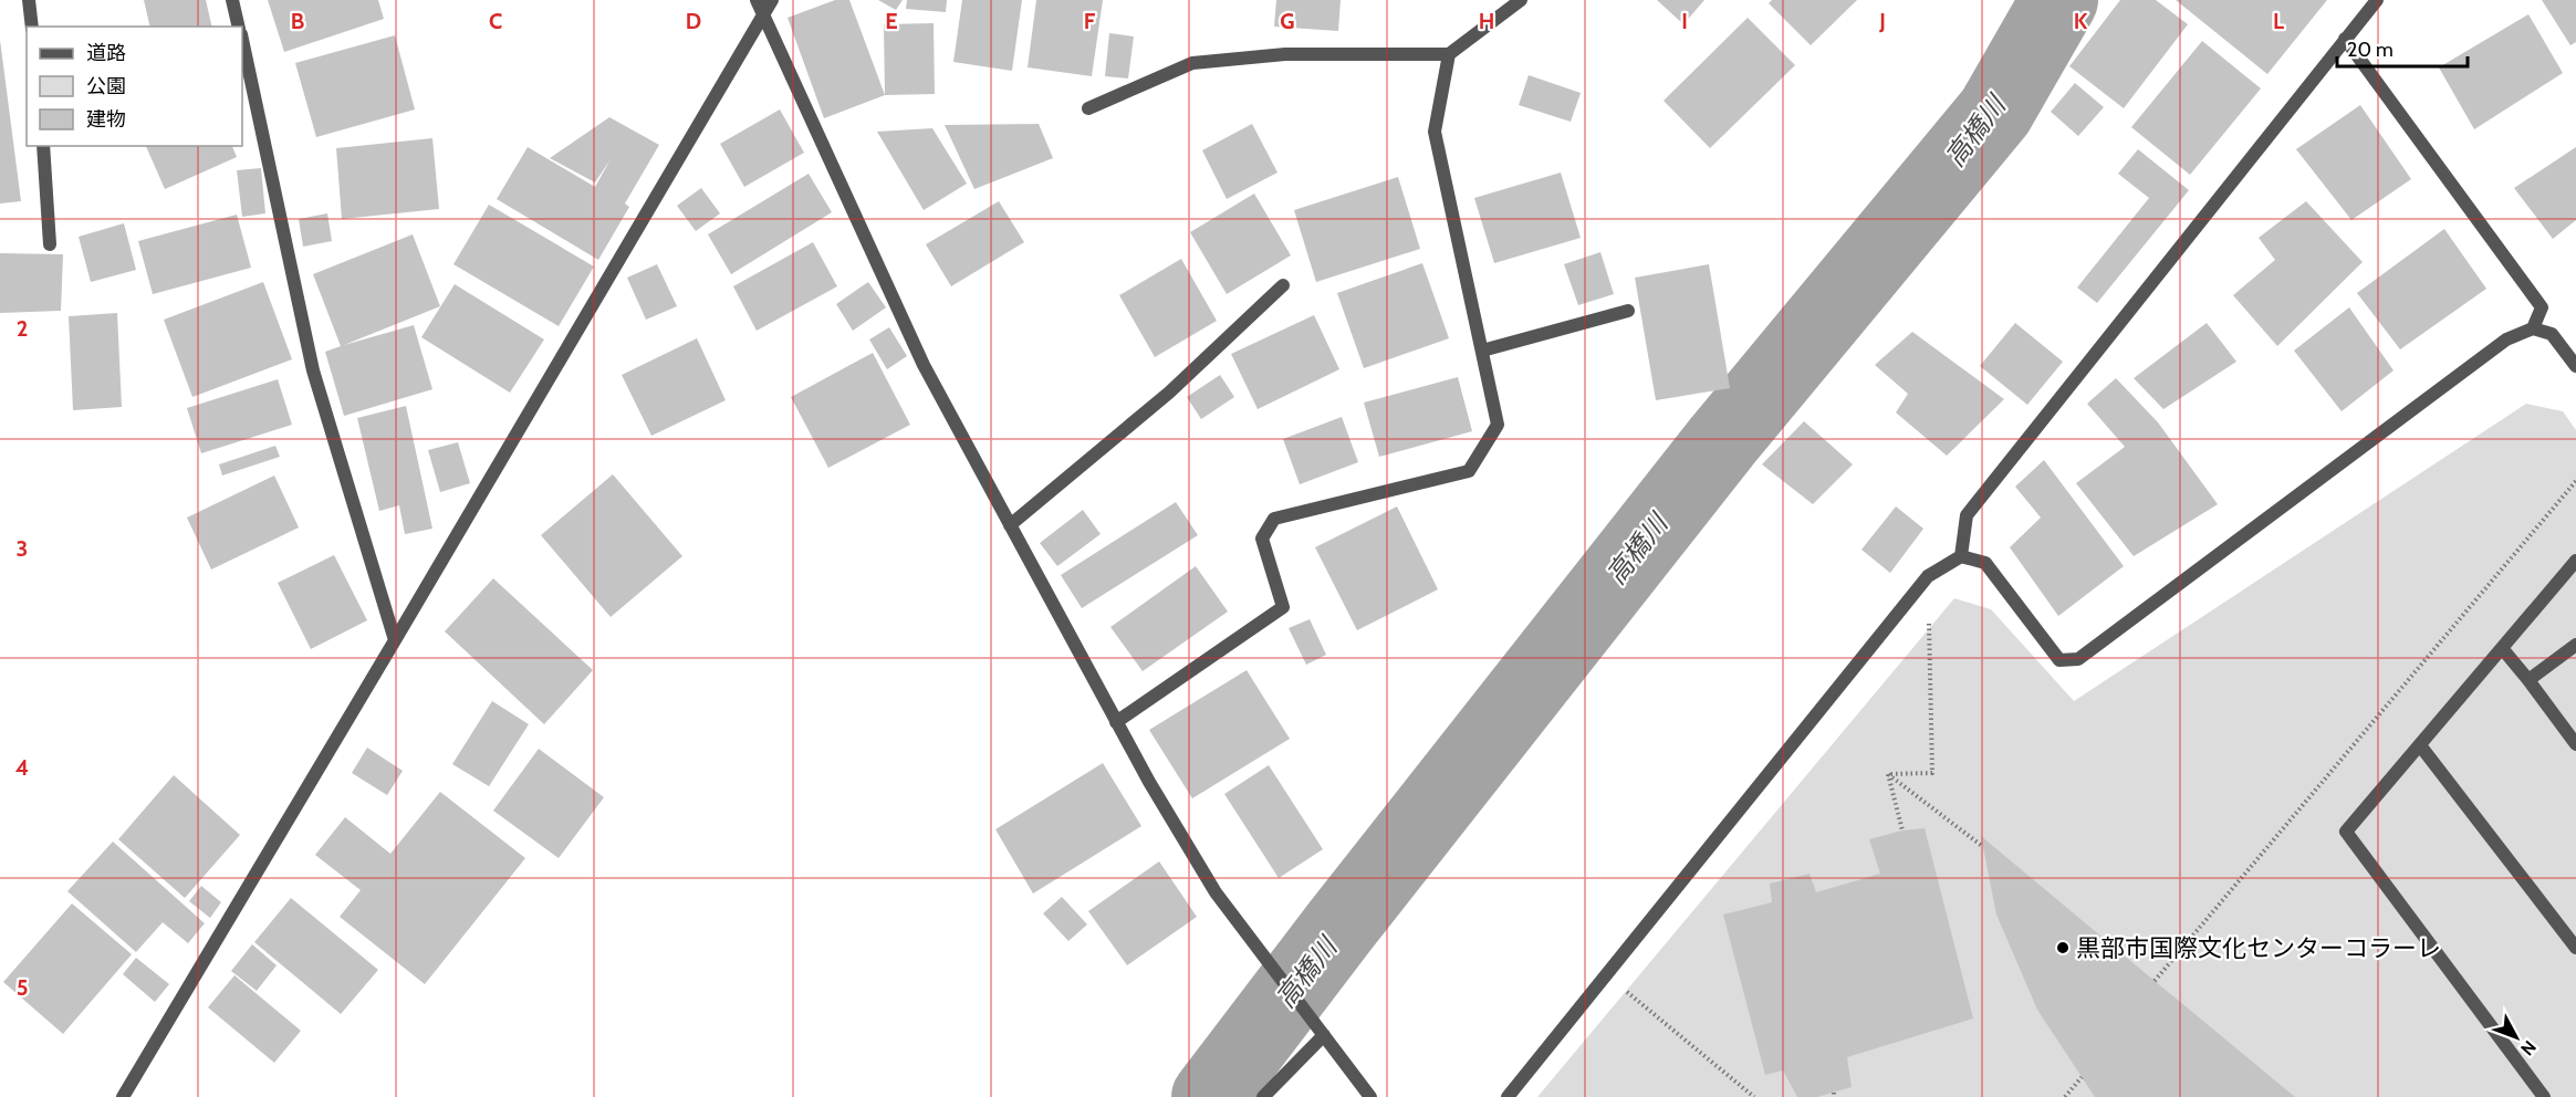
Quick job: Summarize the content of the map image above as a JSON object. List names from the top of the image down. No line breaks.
{"water":["高橋川"],"places":["黒部市国際文化センターコラーレ"],"legend":["道路","公園","建物"],"scale_bar":"20 m","north":"bottom right","grid":{"columns":["B","C","D","E","F","G","H","I","J","K","L"],"rows":["2","3","4","5"]}}
